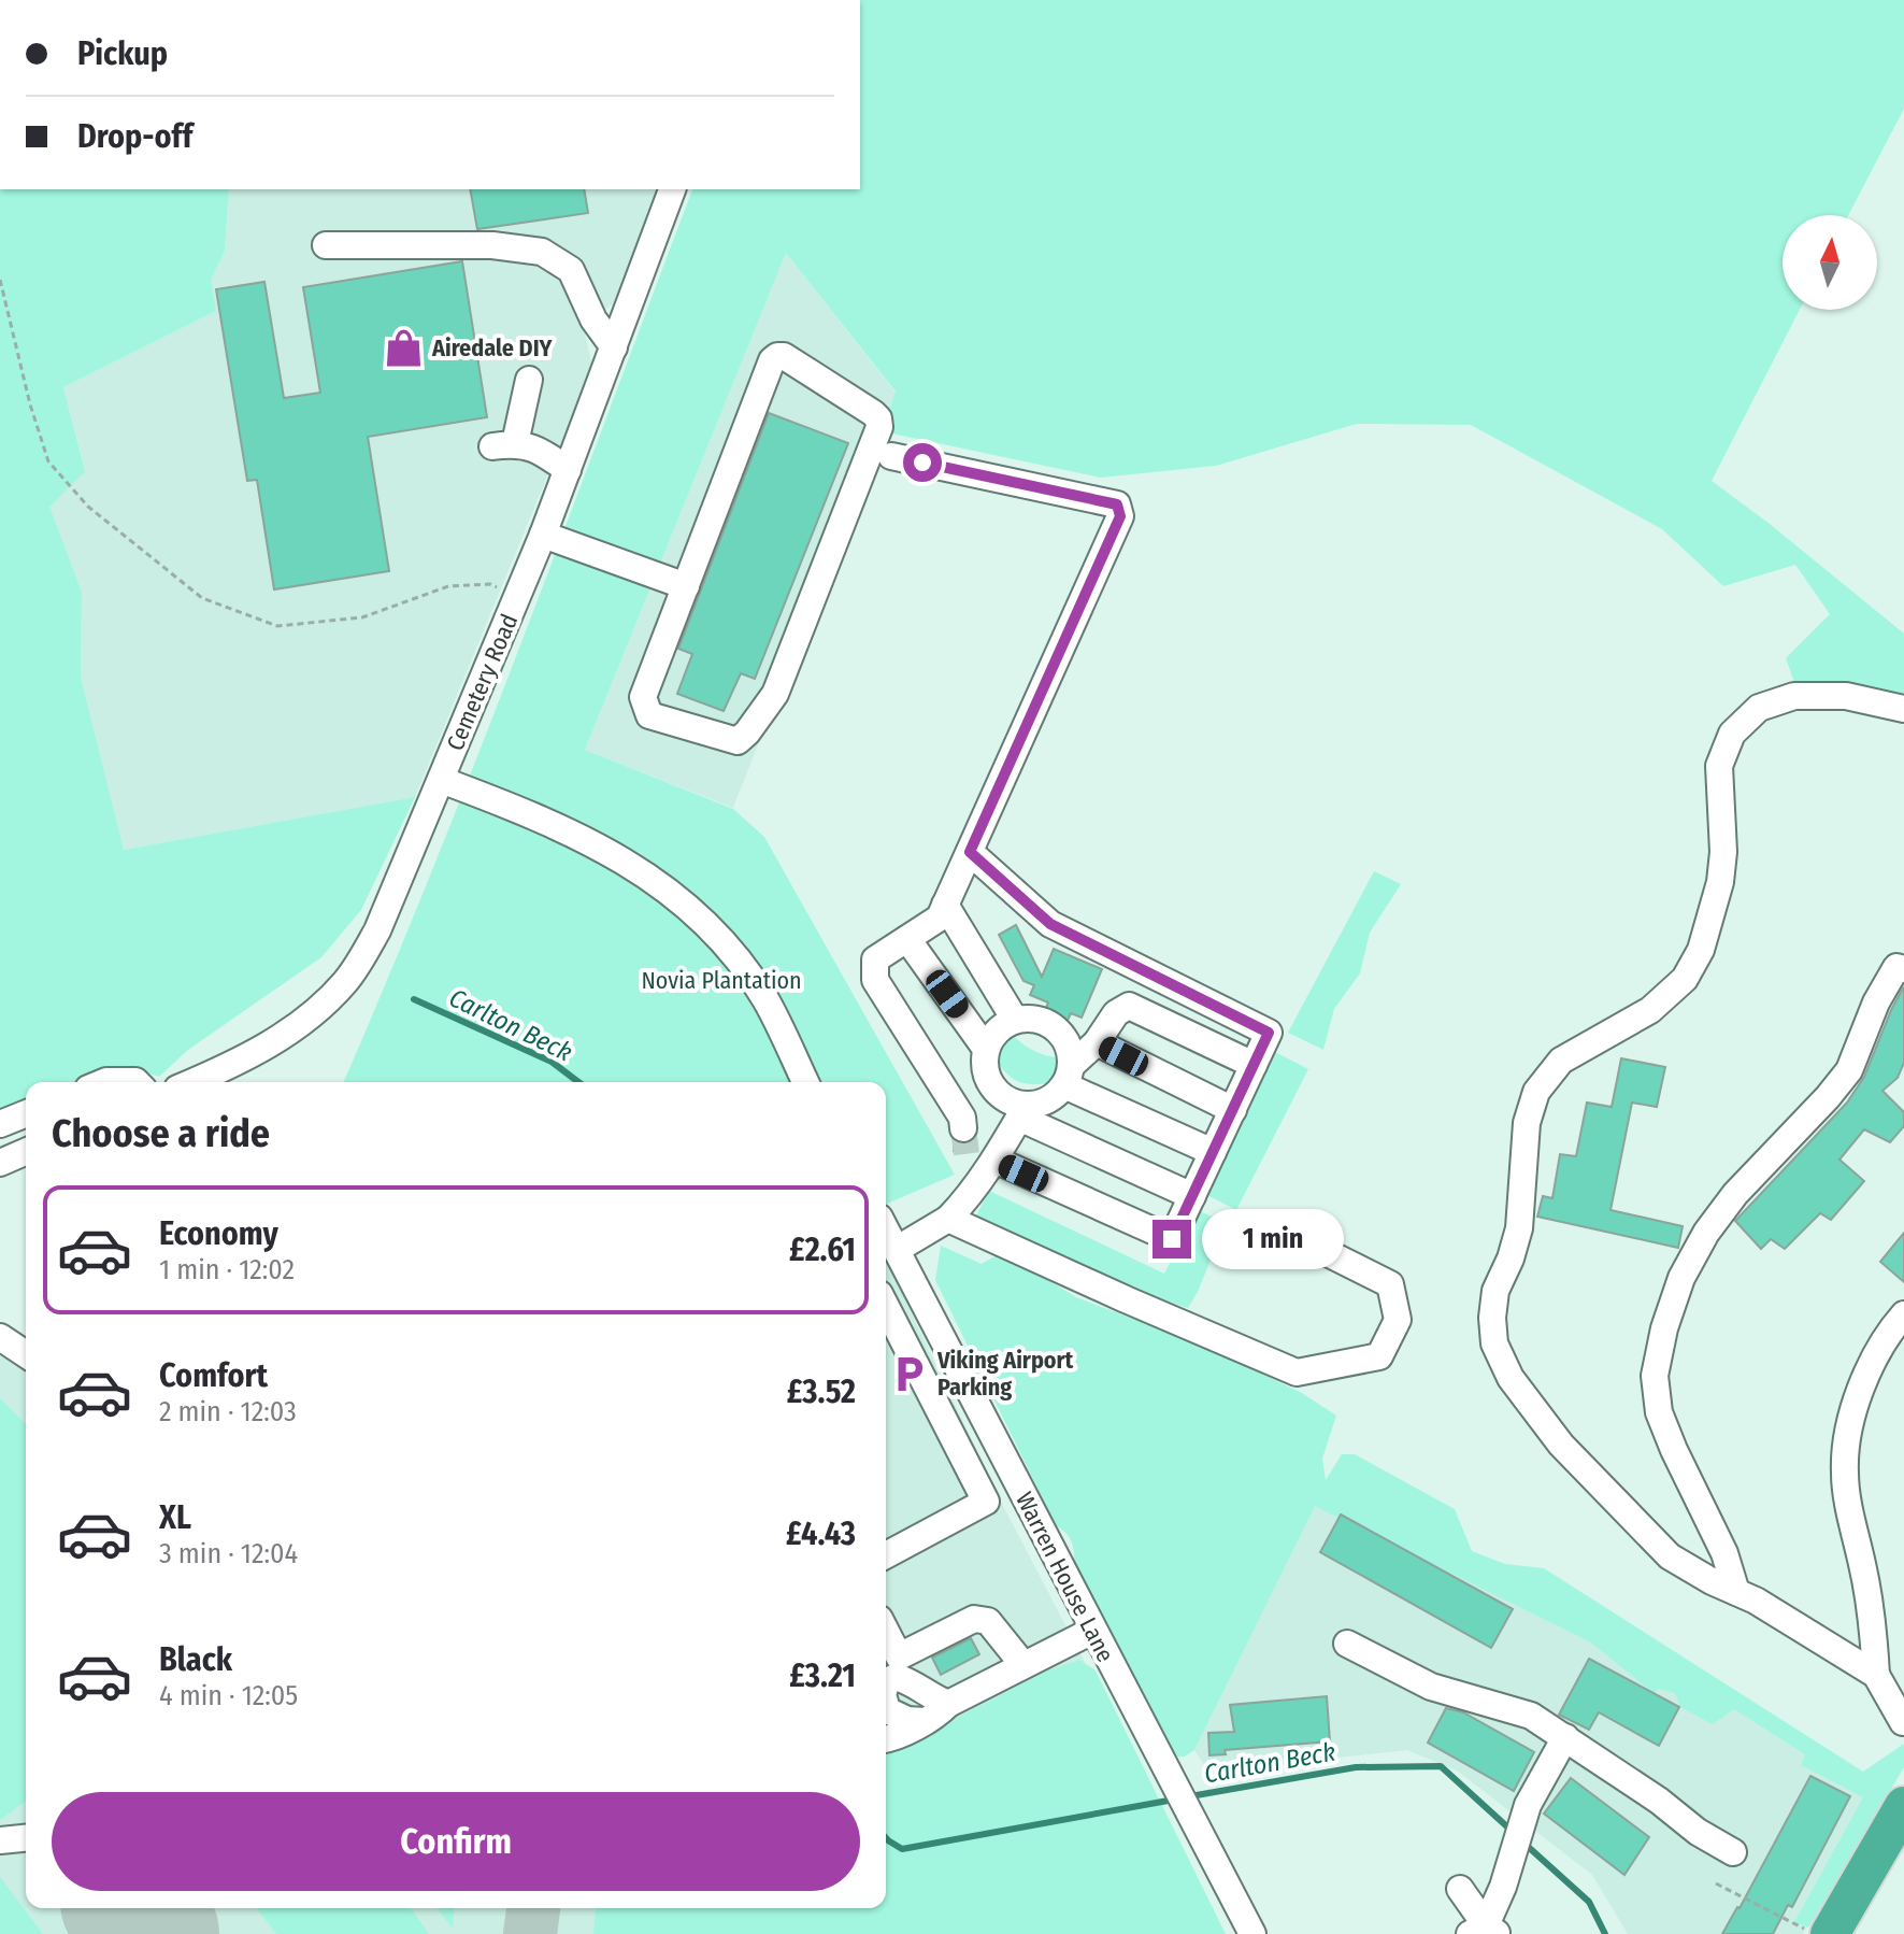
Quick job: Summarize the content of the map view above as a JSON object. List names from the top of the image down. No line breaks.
{"streets":{"street":["Cemetery Road","Warren House Lane"]},"water":["Carlton Beck"],"parks":["Novia Plantation"],"places":{"shop":["Airedale DIY"],"parking":["Viking Airport Parking"]},"north":"top","page":{"banner":["Pickup","Drop-off"],"heading":"Choose a ride","list":[{"name":"Economy","note":"1 min · 12:02","value":"£2.61"},{"name":"Comfort","note":"2 min · 12:03","value":"£3.52"},{"name":"XL","note":"3 min · 12:04","value":"£4.43"},{"name":"Black","note":"4 min · 12:05","value":"£3.21"}],"bubble":"1 min","buttons":"Confirm"}}
